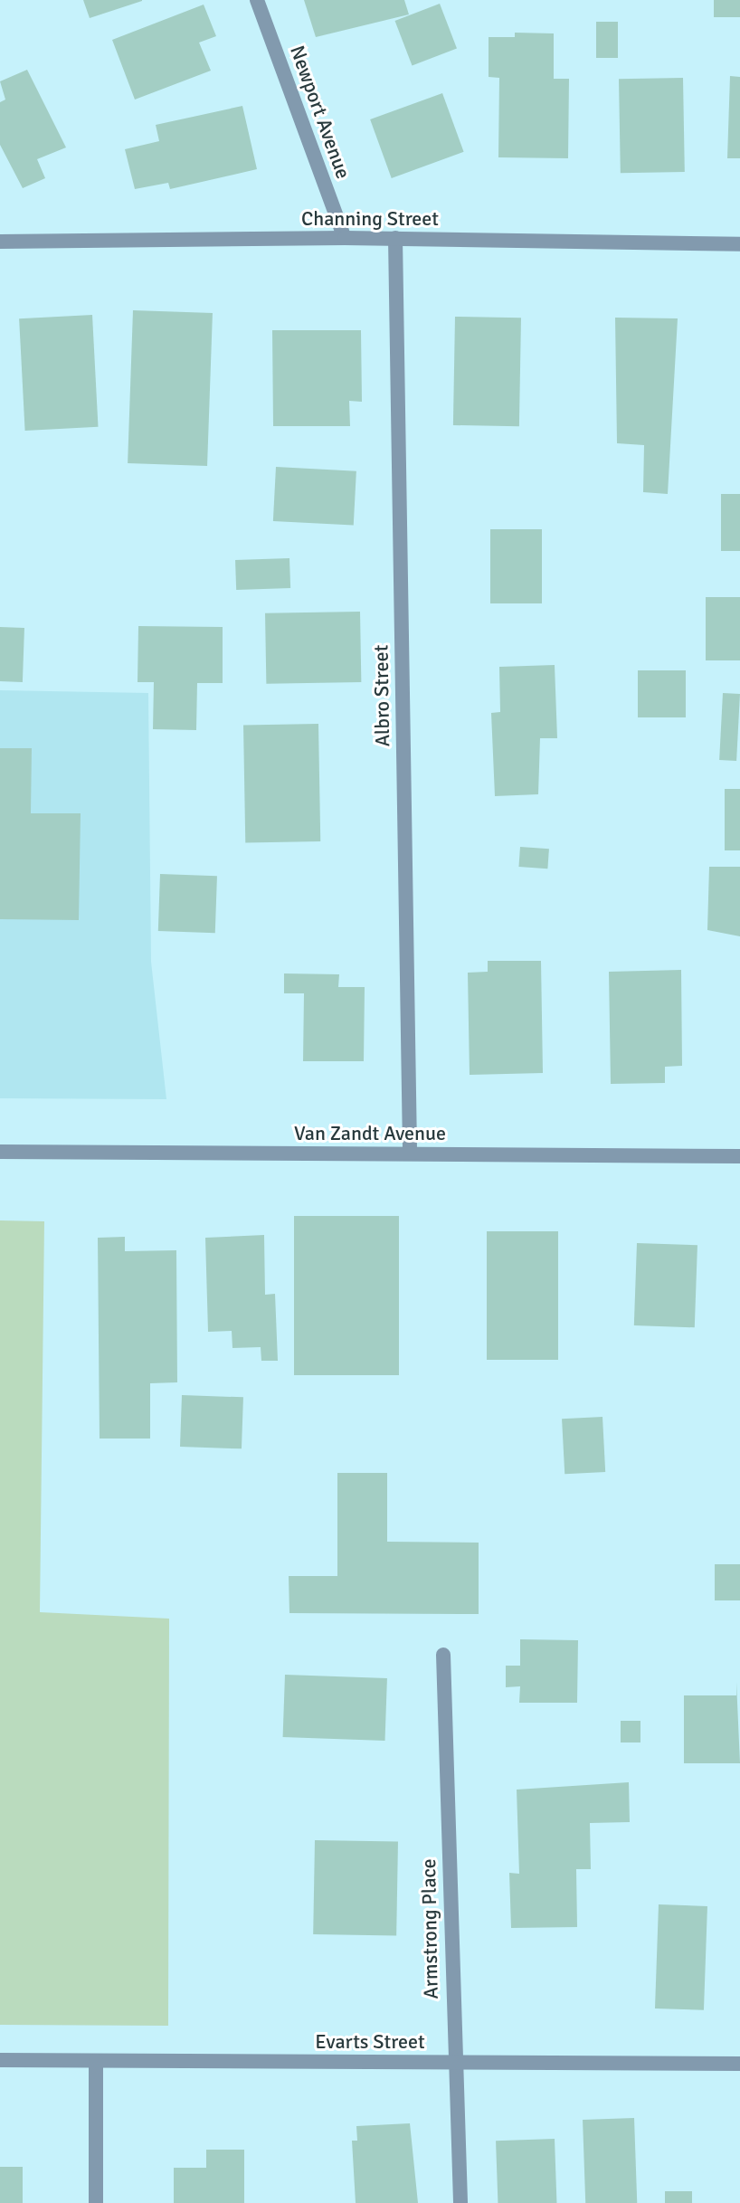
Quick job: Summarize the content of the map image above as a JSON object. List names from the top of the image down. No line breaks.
{"streets":{"street":["Newport Avenue","Channing Street","Albro Street","Van Zandt Avenue","Armstrong Place","Evarts Street"]},"crossings":[["Newport Avenue","Channing Street"],["Channing Street","Albro Street"],["Albro Street","Van Zandt Avenue"],["Armstrong Place","Evarts Street"]]}
